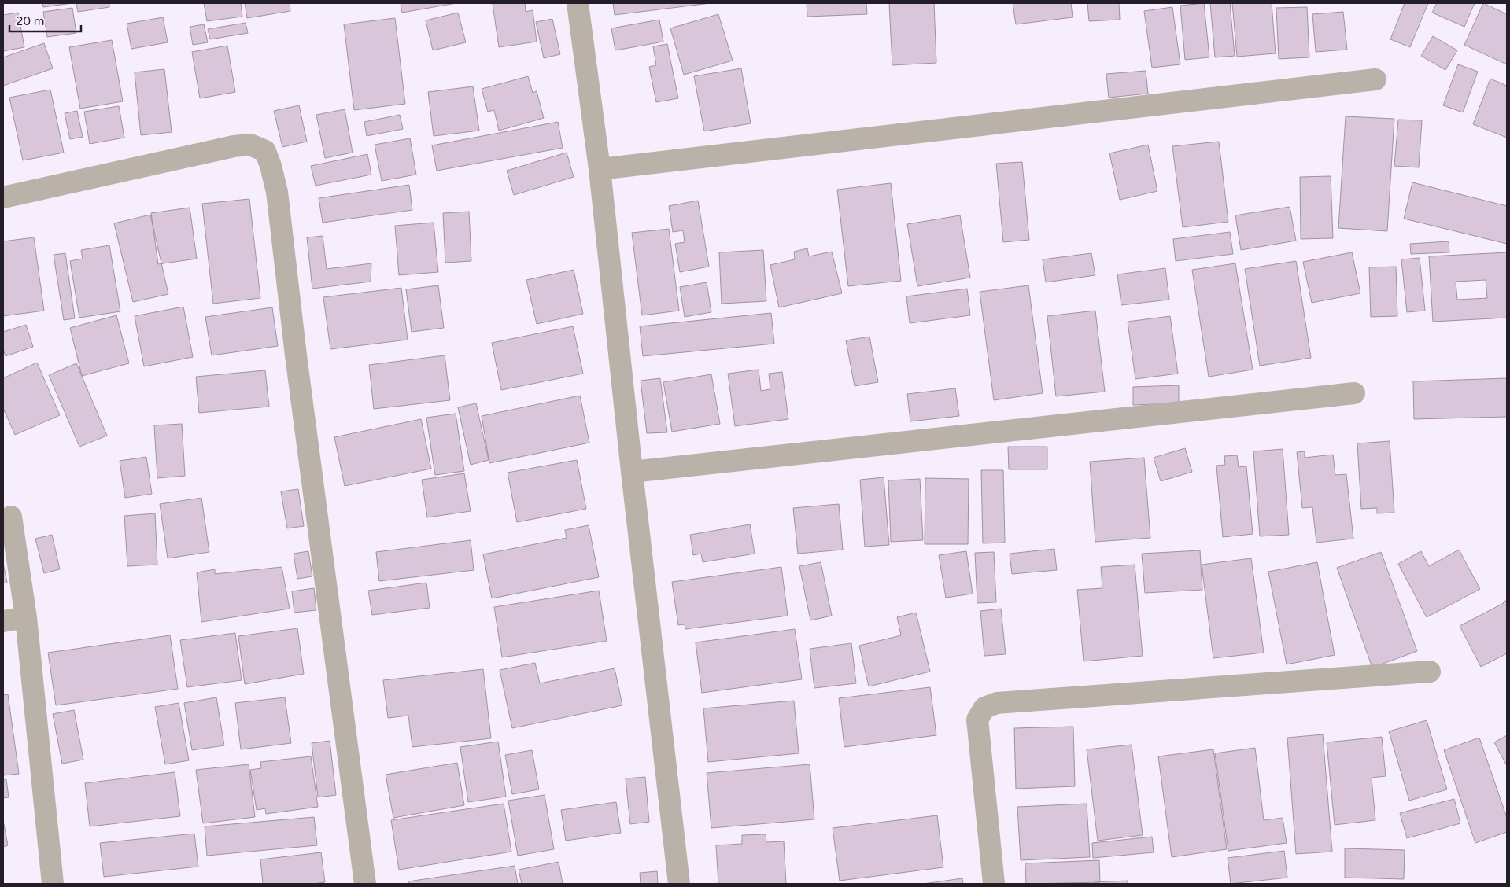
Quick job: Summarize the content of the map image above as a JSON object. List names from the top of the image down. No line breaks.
{"scale_bar":"20 m"}
